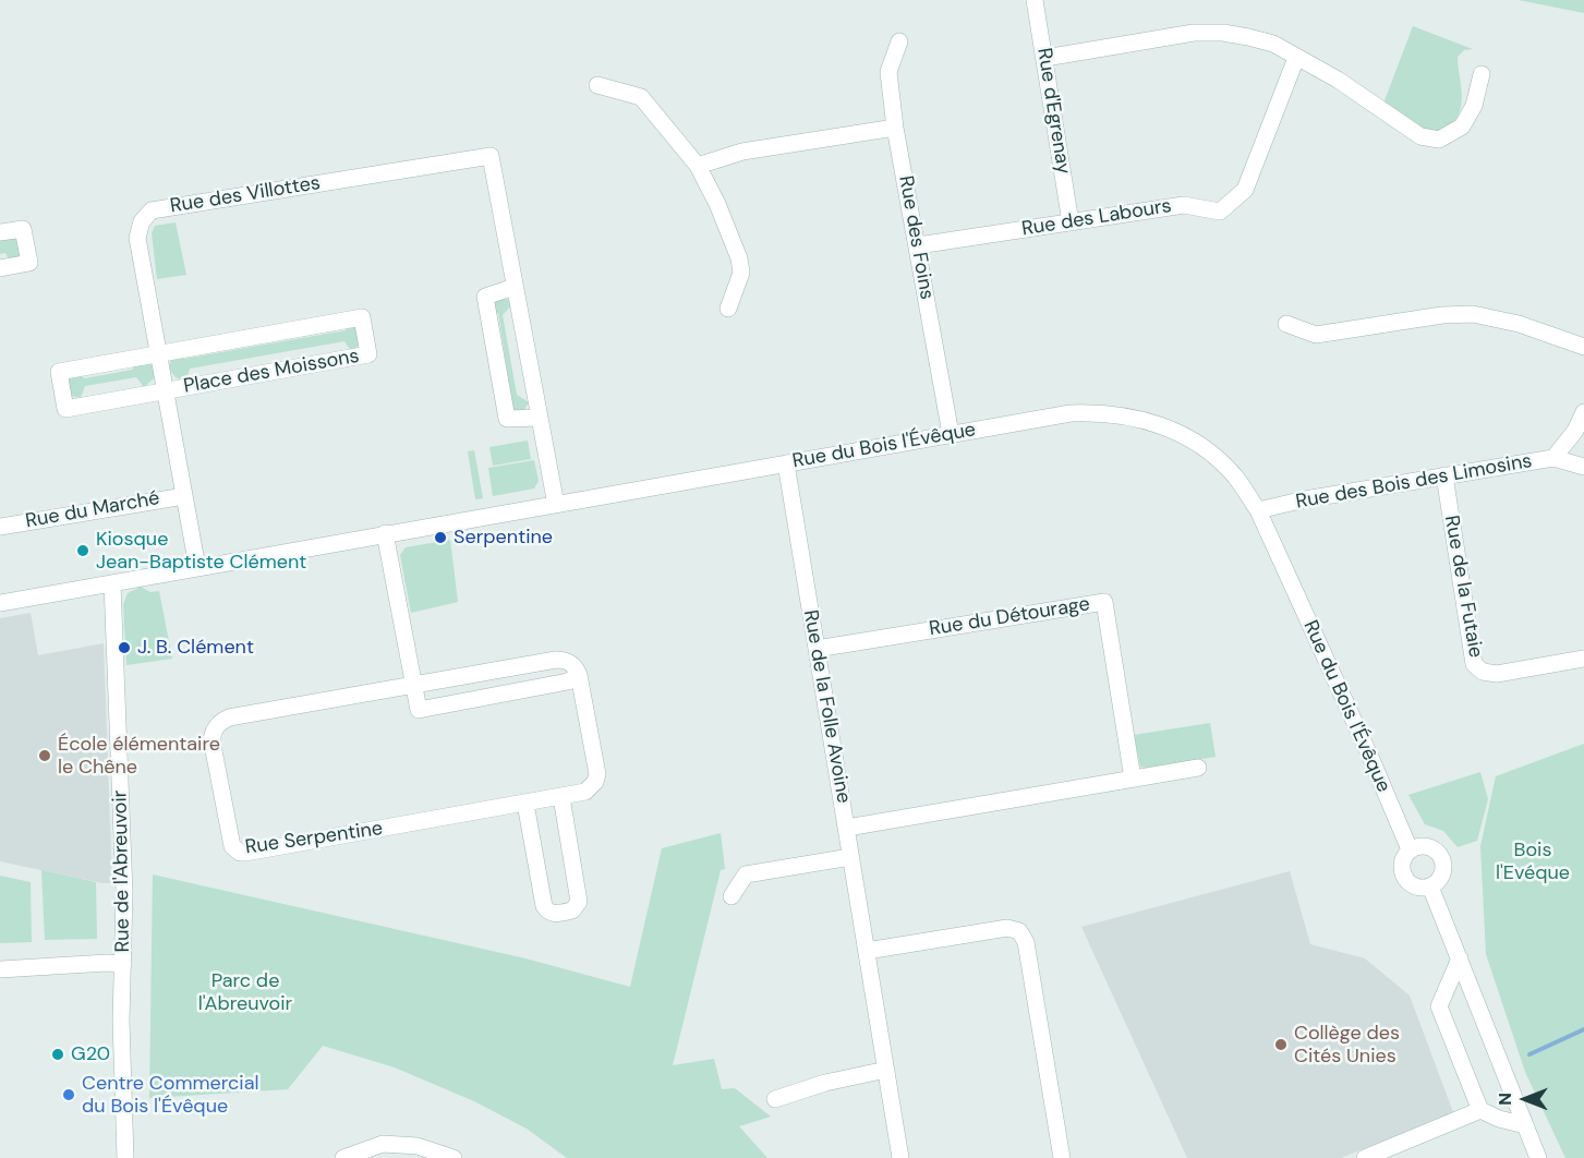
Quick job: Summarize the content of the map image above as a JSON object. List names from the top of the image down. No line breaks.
{"streets":{"street":["Rue d'Egrenay","Rue des Villottes","Rue des Labours","Rue des Foins","Place des Moissons","Rue du Bois l'Évêque","Rue des Bois des Limosins","Rue du Marché","Rue de la Futaie","Rue du Détourage","Rue de la Folle Avoine","Rue Serpentine","Rue de l'Abreuvoir"]},"crossings":[["Rue d'Egrenay","Rue des Labours"],["Rue des Villottes","Place des Moissons"],["Rue des Villottes","Rue du Bois l'Évêque"],["Rue des Villottes","Rue du Marché"],["Rue des Labours","Rue des Foins"],["Rue des Foins","Rue du Bois l'Évêque"],["Rue du Bois l'Évêque","Rue des Bois des Limosins"],["Rue du Bois l'Évêque","Rue de la Folle Avoine"],["Rue du Bois l'Évêque","Rue de l'Abreuvoir"],["Rue des Bois des Limosins","Rue de la Futaie"],["Rue du Détourage","Rue de la Folle Avoine"]],"parks":["Bois l'Evéque","Parc de l'Abreuvoir"],"places":["Serpentine","Kiosque Jean-Baptiste Clément","J. B. Clément","École élémentaire le Chêne","Collège des Cités Unies","G20","Centre Commercial du Bois l'Évêque"],"north":"left"}
